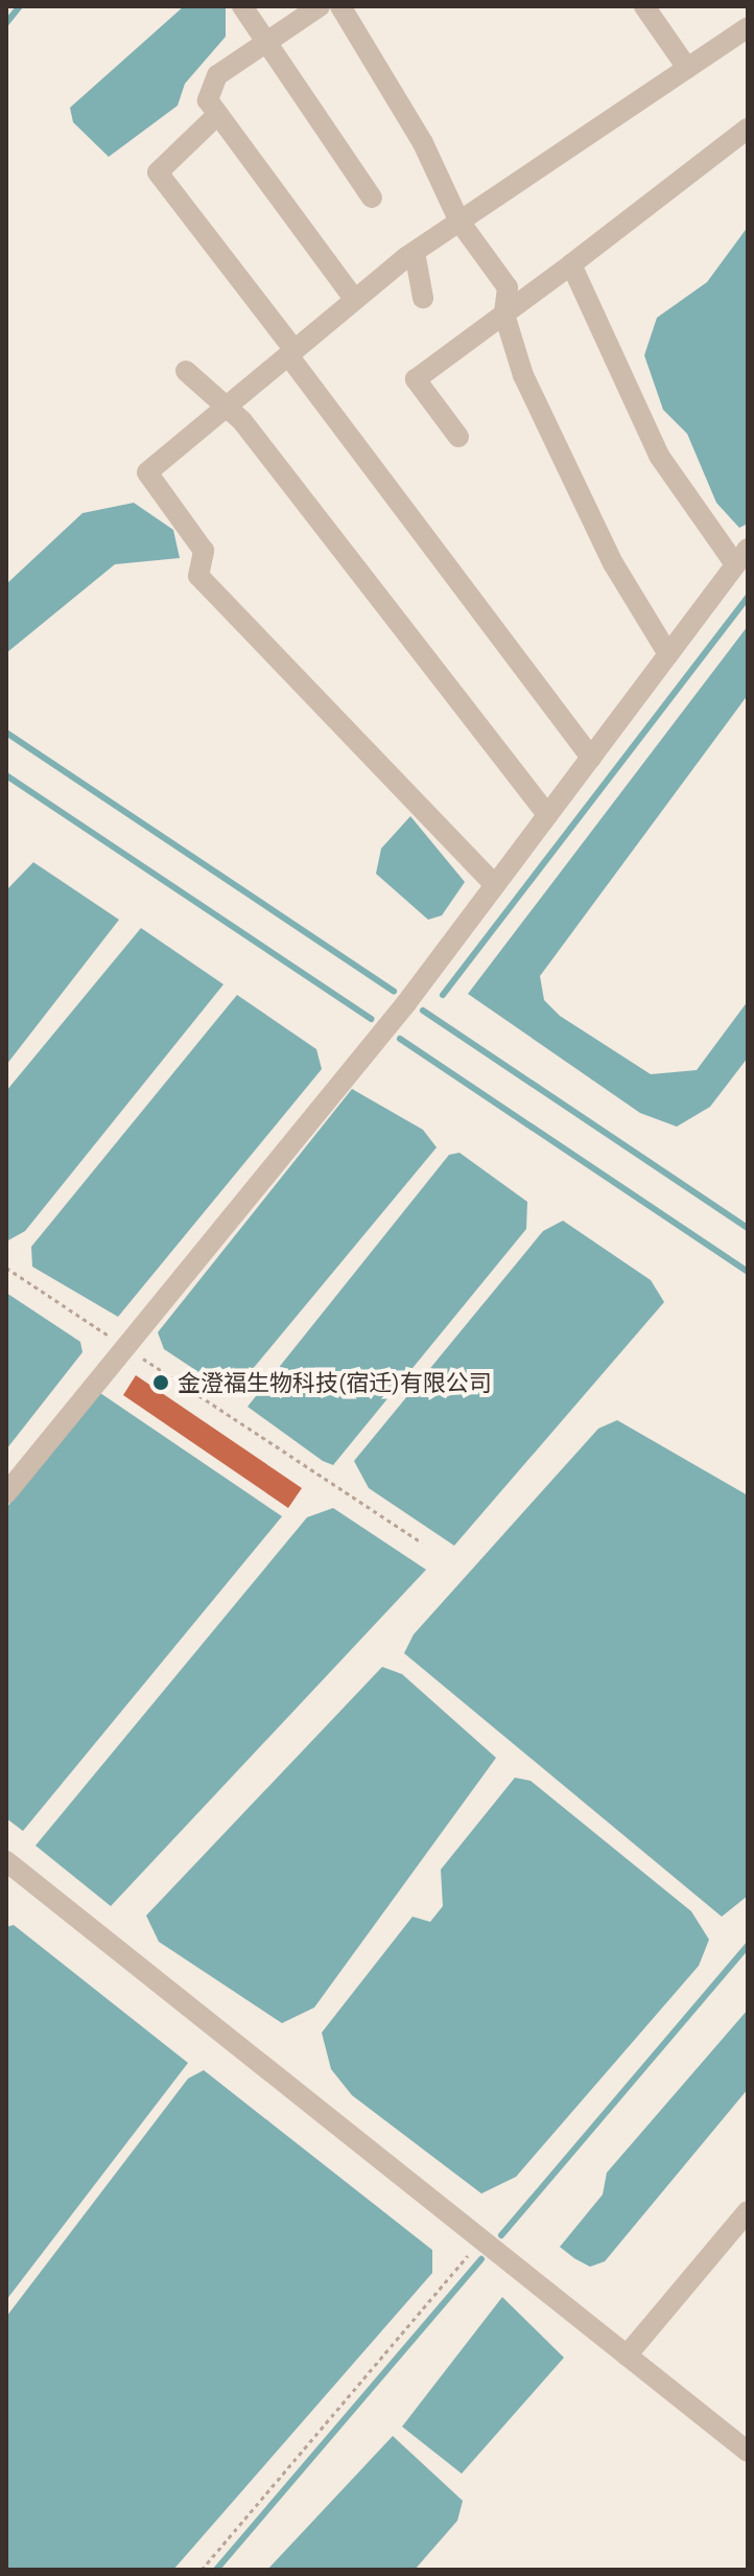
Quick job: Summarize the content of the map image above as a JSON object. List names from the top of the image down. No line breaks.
{"places":["金澄福生物科技(宿迁)有限公司"]}
